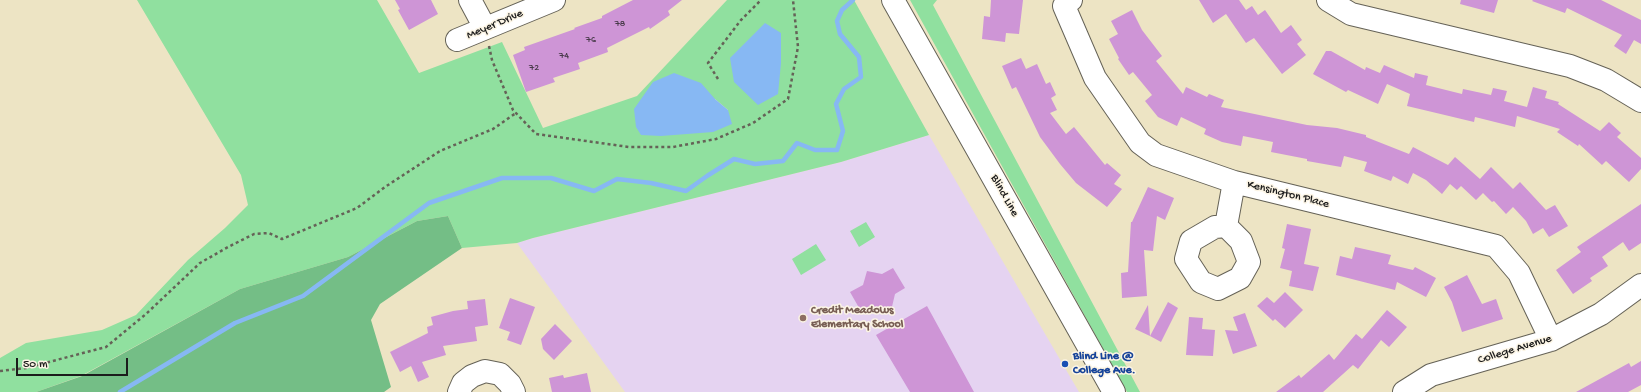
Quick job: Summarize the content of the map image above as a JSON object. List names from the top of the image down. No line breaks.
{"streets":{"street":["Meyer Drive","Kensington Place","Blind Line","College Avenue"]},"crossings":[["Kensington Place","College Avenue"]],"places":["Credit Meadows Elementary School","Blind Line @ College Ave."],"house_numbers":["78","76","74","72"],"scale_bar":"50 m"}
